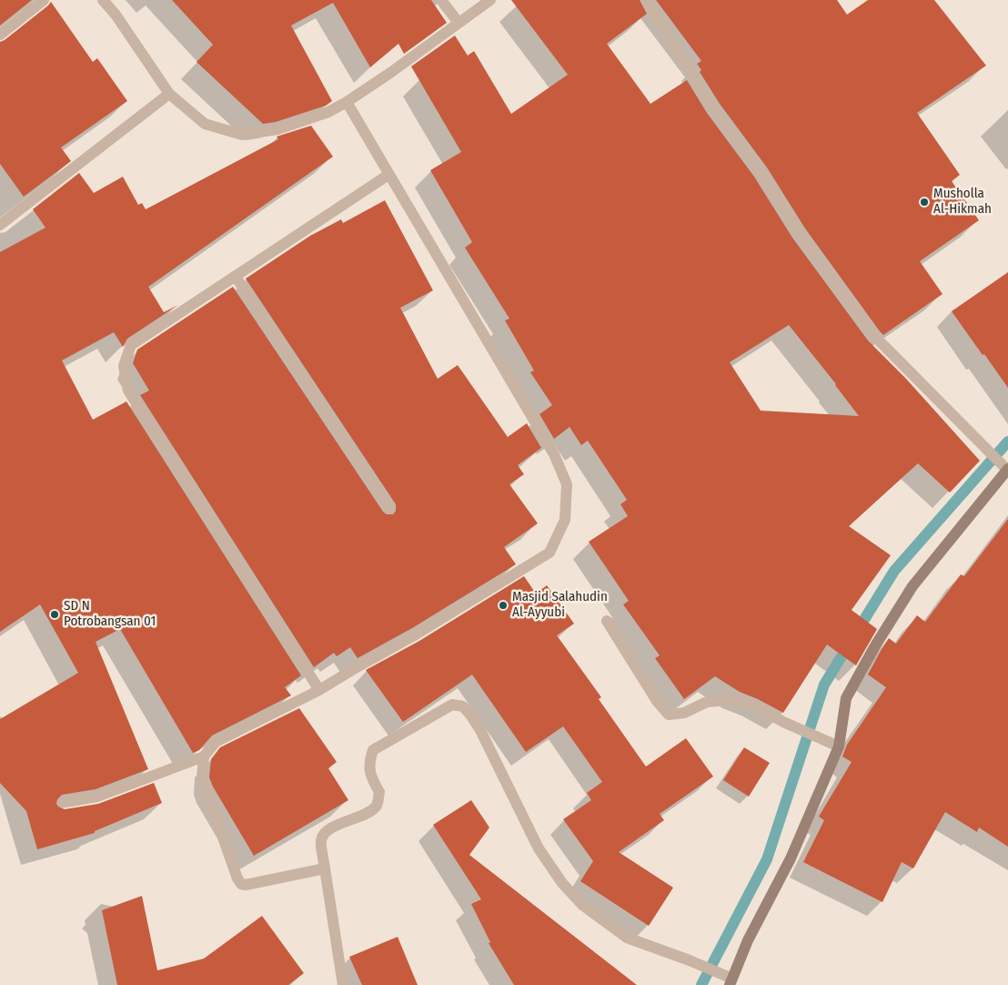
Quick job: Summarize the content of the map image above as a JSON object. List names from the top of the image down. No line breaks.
{"places":["Musholla Al-Hikmah","Masjid Salahudin Al-Ayyubi","SD N Potrobangsan 01"]}
